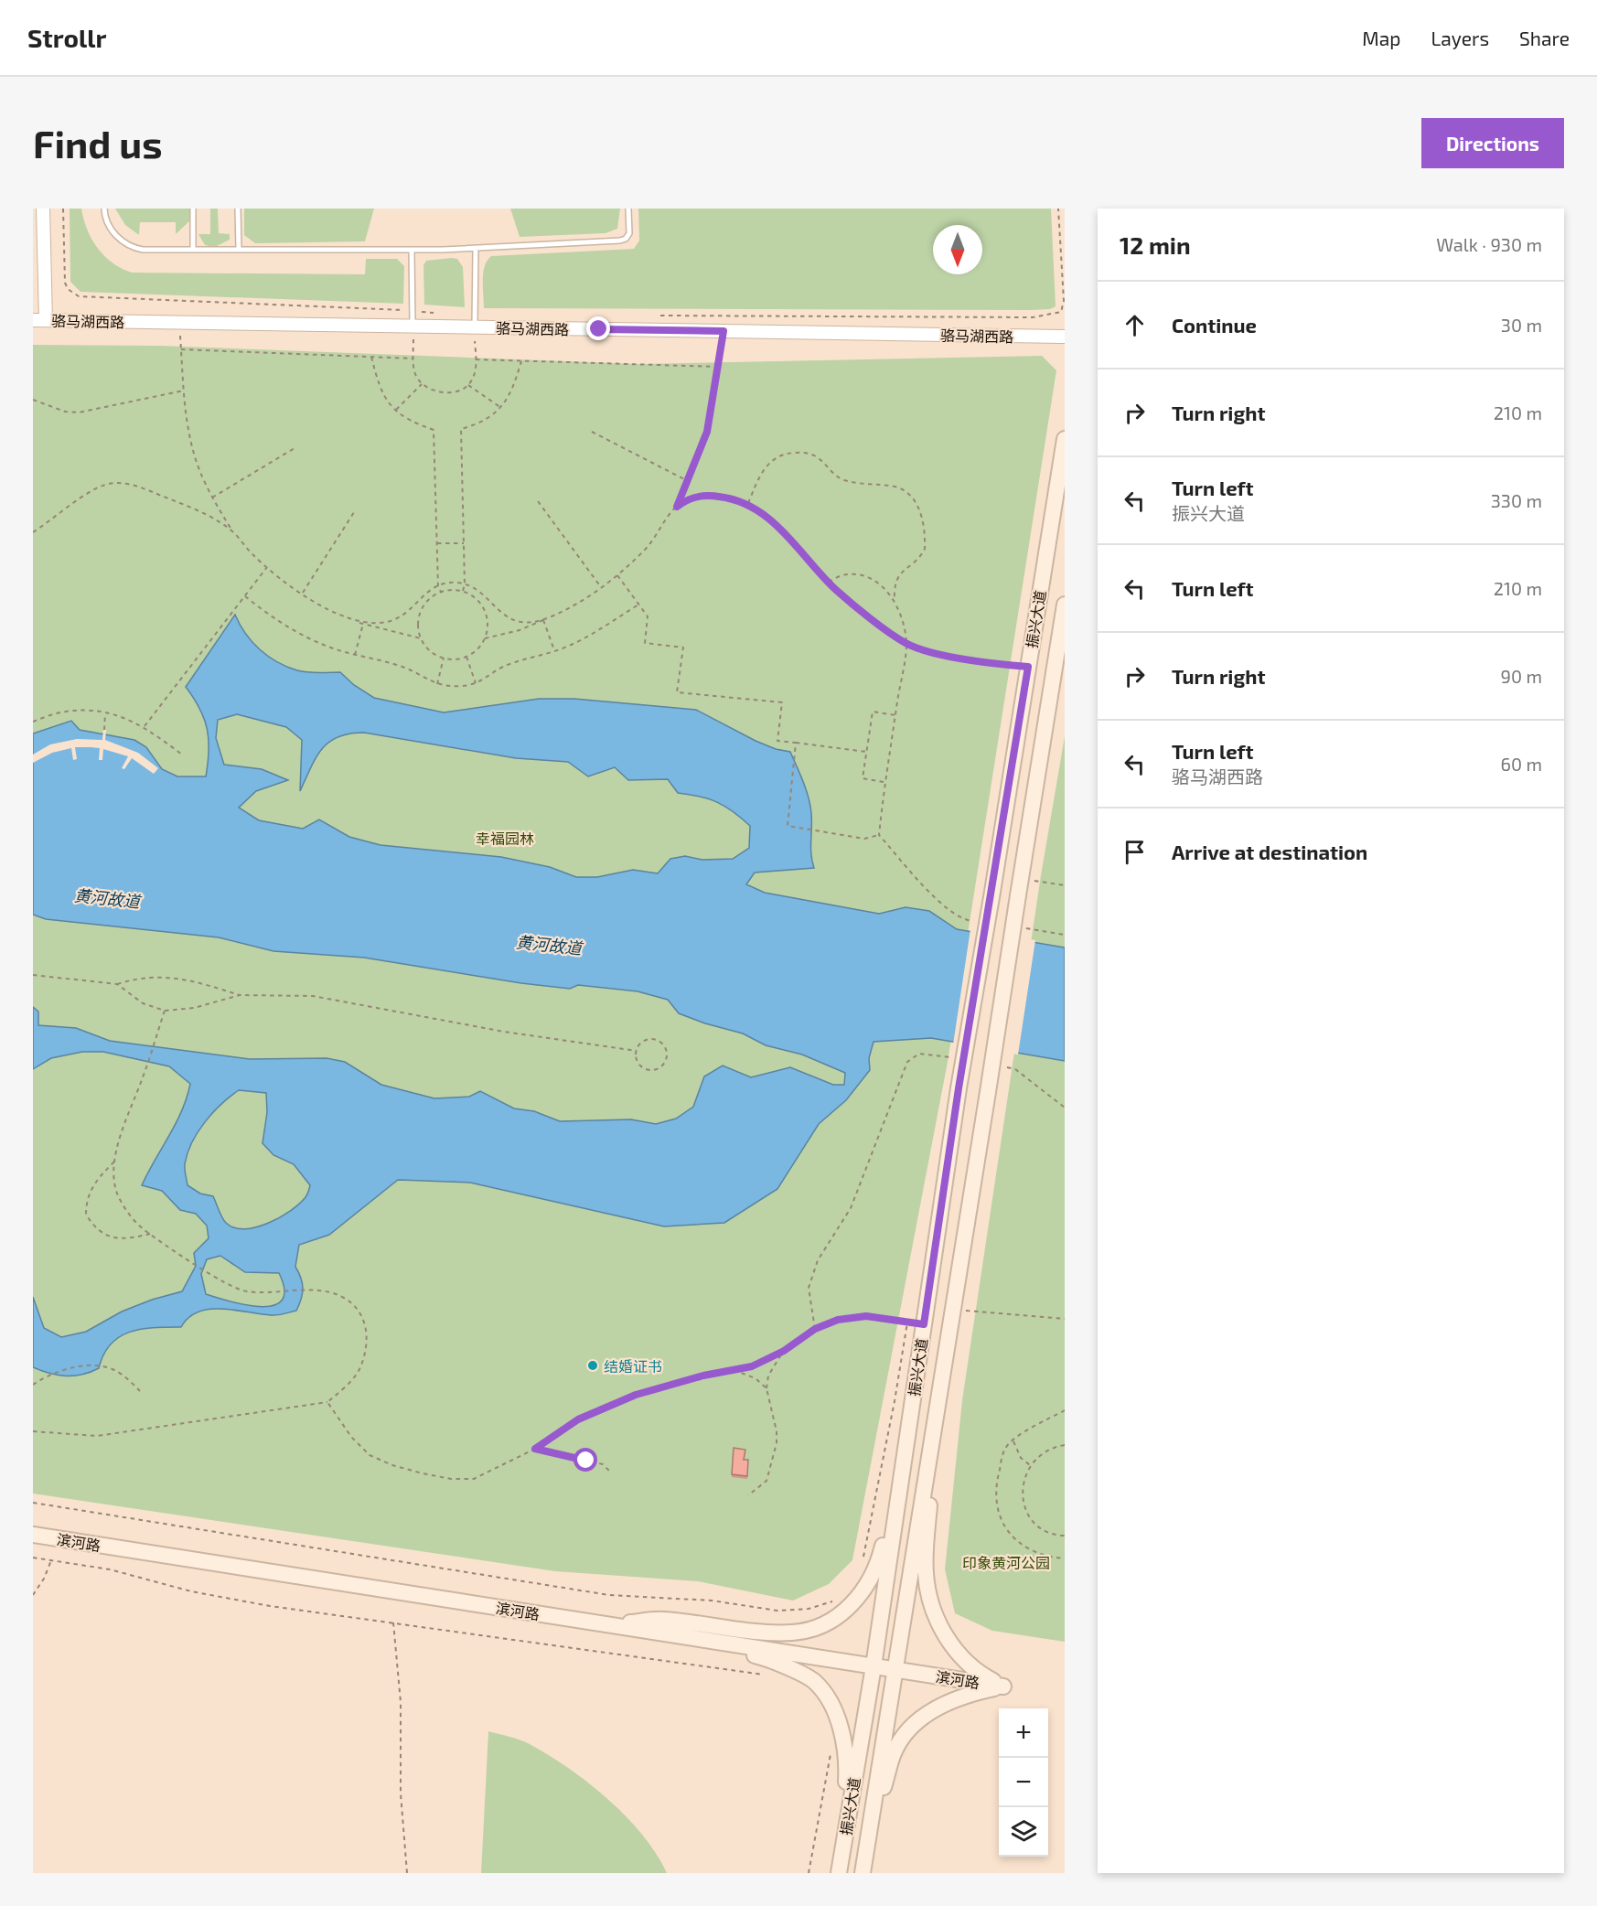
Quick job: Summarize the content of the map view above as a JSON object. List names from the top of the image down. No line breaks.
{"streets":{"main road":["振兴大道","滨河路"],"street":["骆马湖西路"]},"crossings":[["振兴大道","滨河路"]],"water":["黄河故道"],"parks":["幸福园林","印象黄河公园"],"places":["结婚证书"],"north":"bottom","page":{"header":"Strollr","nav":["Map","Layers","Share"],"buttons":"Directions","title":"Find us","heading":["12 min","Walk · 930 m"],"list":[["Continue","30 m"],["Turn right","210 m"],["Turn left","振兴大道","330 m"],["Turn left","210 m"],["Turn right","90 m"],["Turn left","骆马湖西路","60 m"],"Arrive at destination"],"map_buttons":["+","−"]}}
